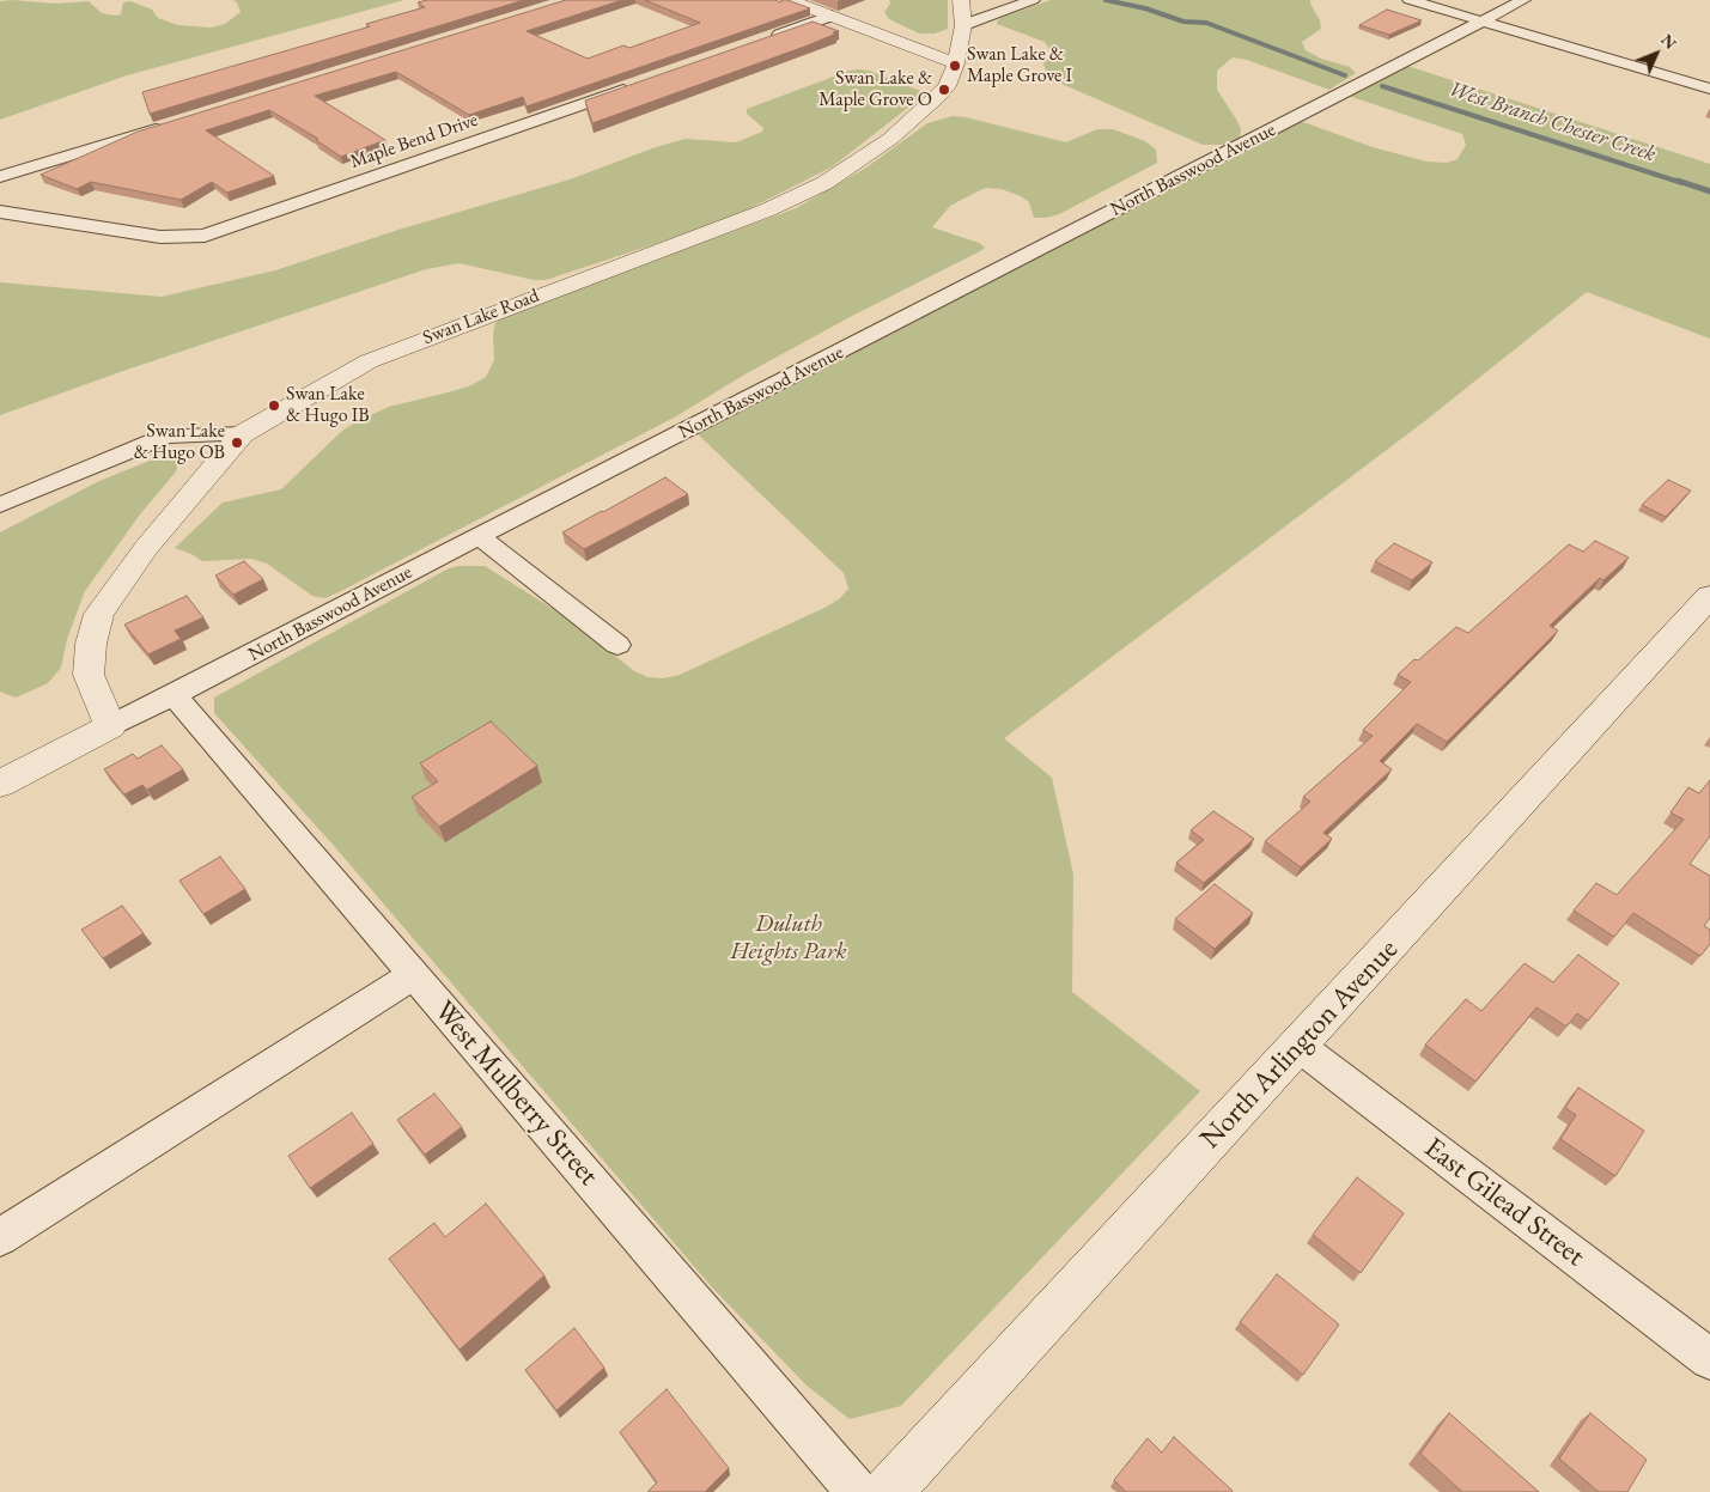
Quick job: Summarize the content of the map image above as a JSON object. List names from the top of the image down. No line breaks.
{"streets":{"street":["Maple Bend Drive","North Basswood Avenue","Swan Lake Road","North Arlington Avenue","West Mulberry Street","East Gilead Street"]},"crossings":[["North Basswood Avenue","Swan Lake Road"],["North Basswood Avenue","West Mulberry Street"],["North Arlington Avenue","East Gilead Street"]],"water":["West Branch Chester Creek"],"parks":["Duluth Heights Park"],"places":["Swan Lake & Maple Grove I","Swan Lake & Maple Grove O","Swan Lake & Hugo IB","Swan Lake & Hugo OB"],"north":"top right"}
